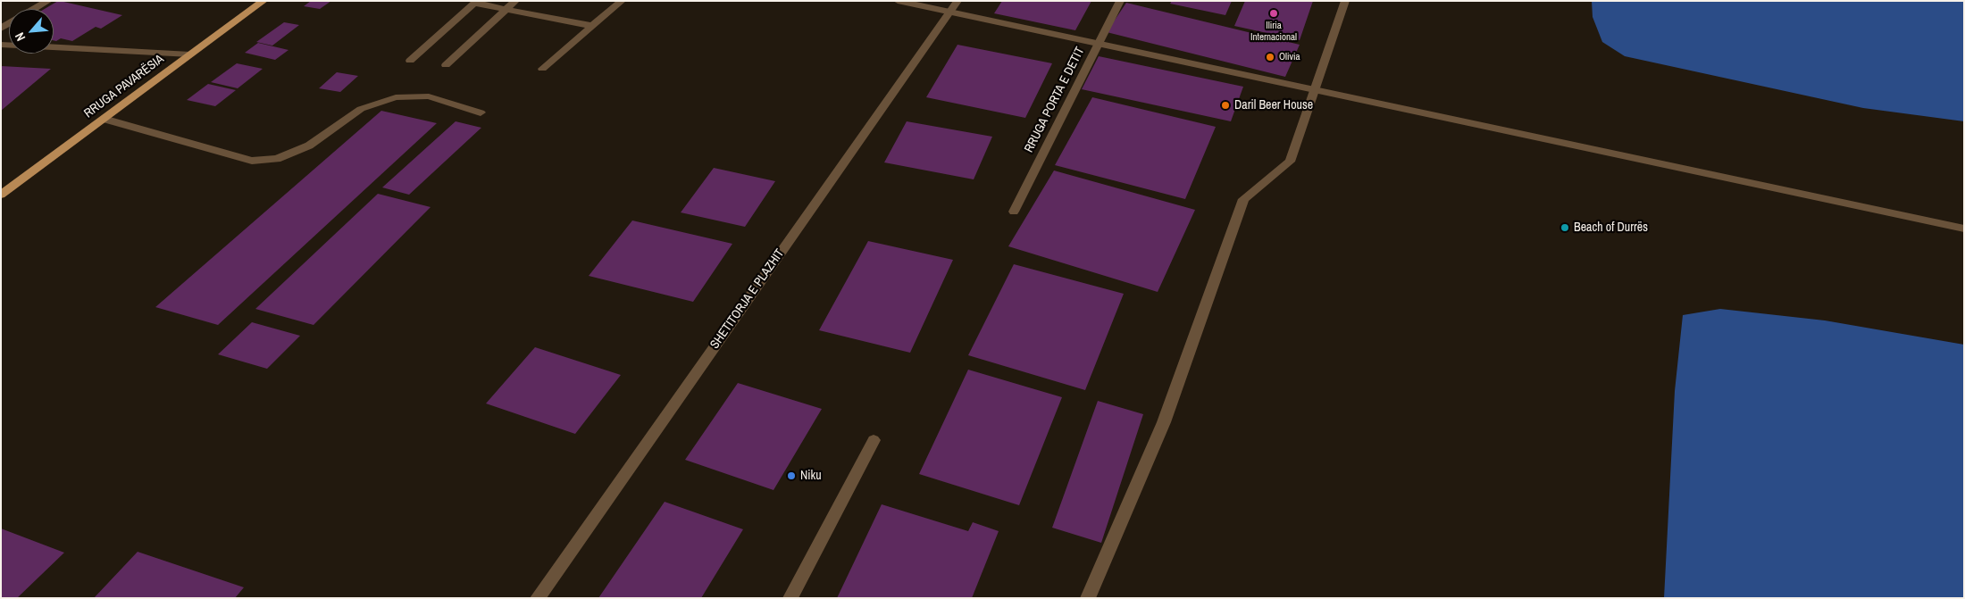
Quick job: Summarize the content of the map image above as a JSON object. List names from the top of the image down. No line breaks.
{"streets":{"main road":["RRUGA PAVARËSIA"],"street":["RRUGA PORTA E DETIT","SHETITORJA E PLAZHIT"]},"places":["Iliria Internacional","Olivia","Daril Beer House","Beach of Durrës","Niku"],"north":"bottom left"}
